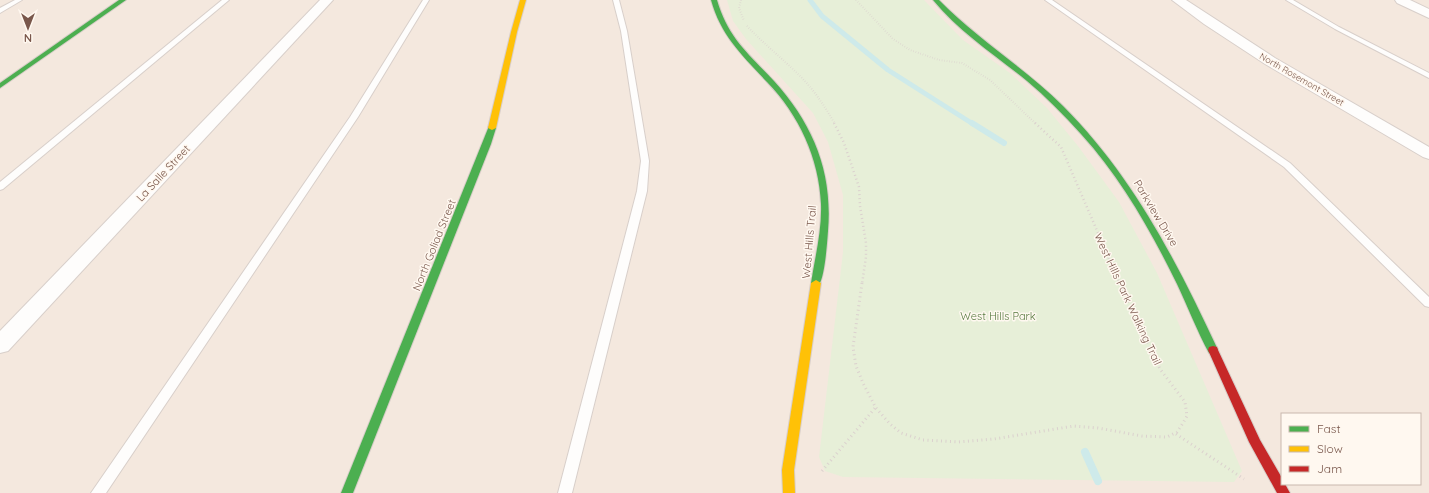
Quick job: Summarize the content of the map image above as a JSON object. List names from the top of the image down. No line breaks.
{"streets":{"street":["North Rosemont Street","La Salle Street","Parkview Drive","West Hills Trail","North Goliad Street"],"path":["West Hills Park Walking Trail"]},"parks":["West Hills Park"],"legend":["Fast","Slow","Jam"],"north":"bottom"}
